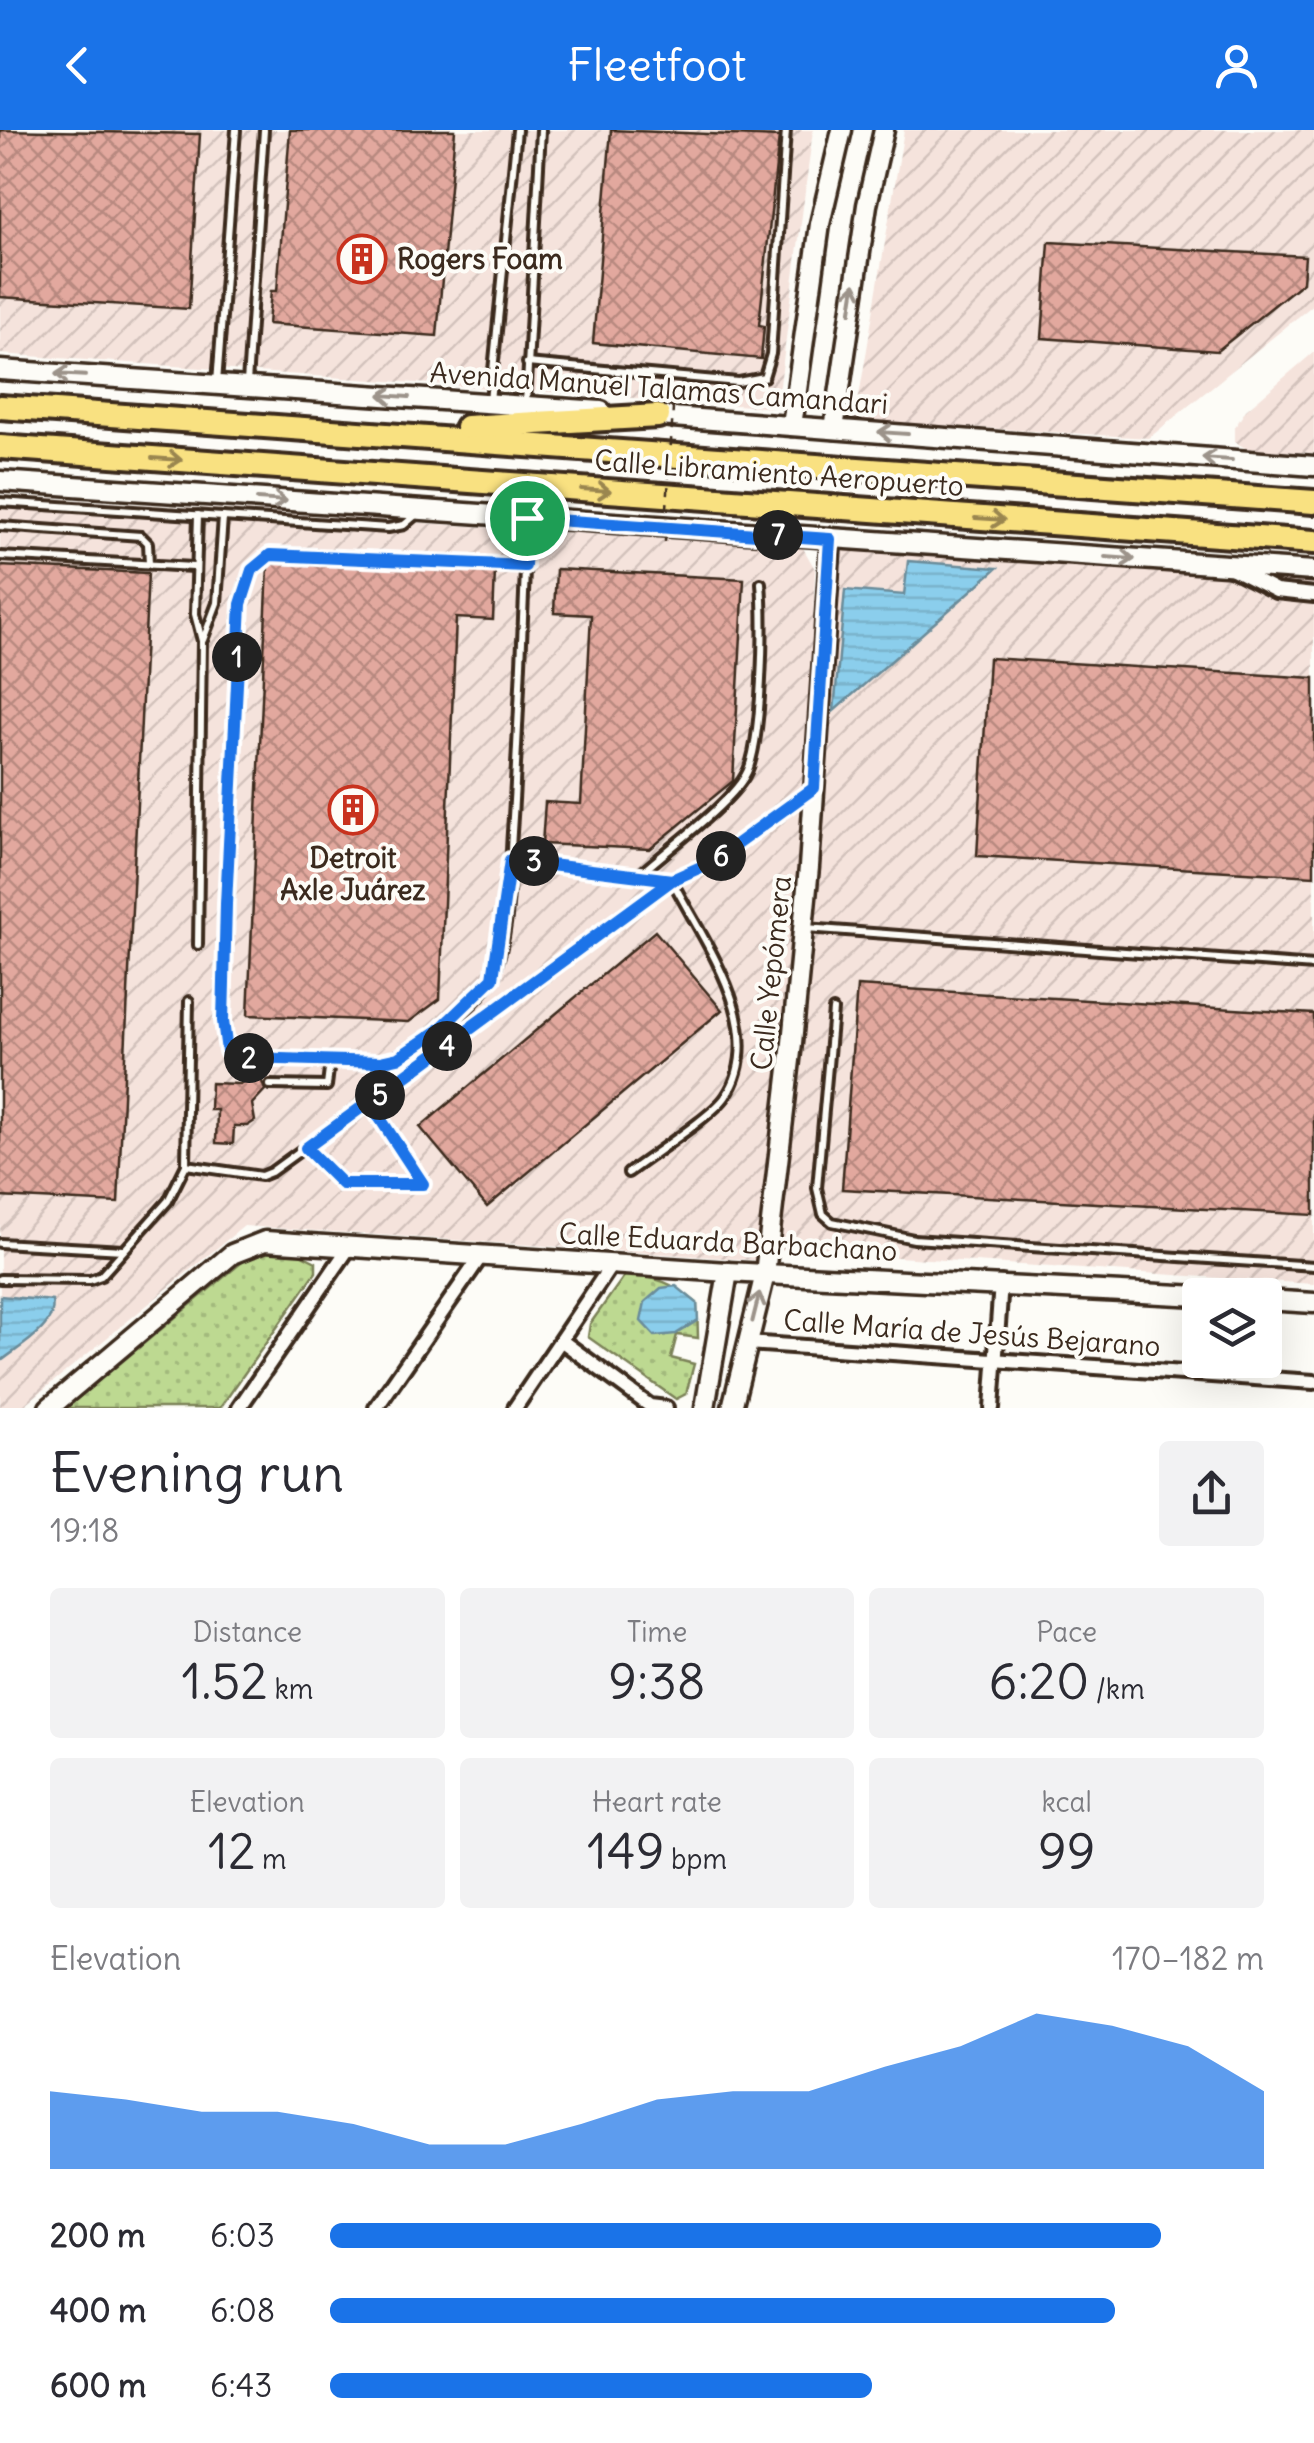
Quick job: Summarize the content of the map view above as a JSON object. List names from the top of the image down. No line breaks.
{"streets":{"highway":["Calle Libramiento Aeropuerto"],"main road":["Avenida Manuel Talamas Camandari","Calle Yepómera","Calle Eduarda Barbachano"],"street":["Calle María de Jesús Bejarano"]},"crossings":[["Calle Yepómera","Calle Eduarda Barbachano"],["Calle Yepómera","Calle María de Jesús Bejarano"]],"places":{"building":["Rogers Foam","Detroit Axle Juárez"]},"page":{"header":"Fleetfoot","pins":["7","1","6","3","4","2","5"],"heading":["Evening run","19:18"],"stats":[["Distance","1.52 km"],["Time","9:38"],["Pace","6:20 /km"],["Elevation","12 m"],["Heart rate","149 bpm"],["kcal","99"]],"chart":["Elevation","170–182 m"],"list":[{"name":"200 m","note":"6:03"},{"name":"400 m","note":"6:08"},{"name":"600 m","note":"6:43"}]}}
